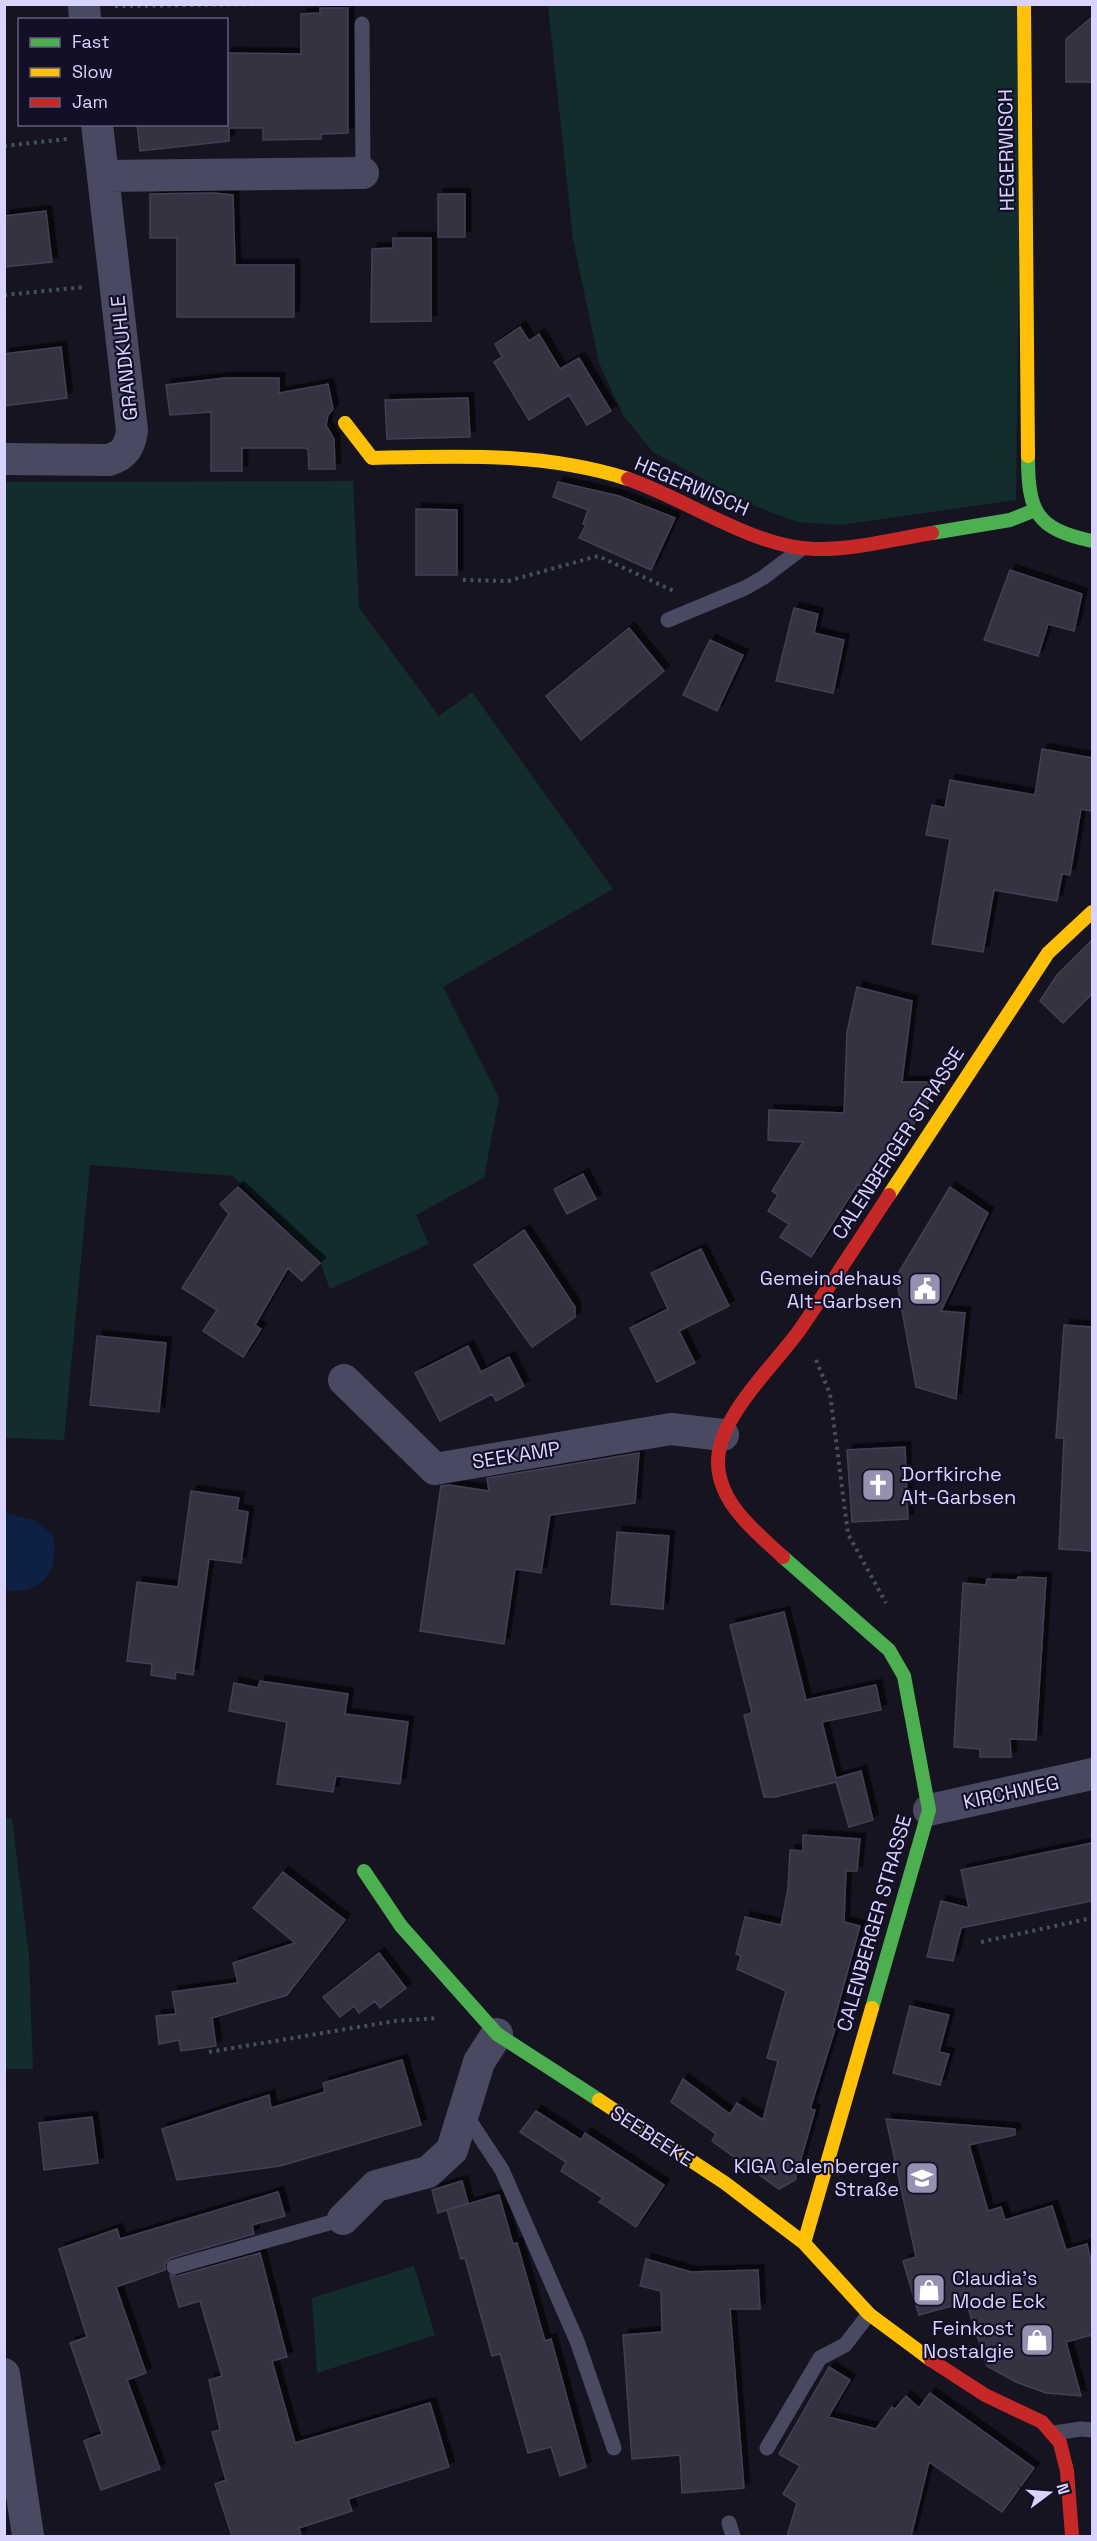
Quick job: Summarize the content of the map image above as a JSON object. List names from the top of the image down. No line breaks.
{"streets":{"street":["HEGERWISCH","GRANDKUHLE","CALENBERGER STRASSE","SEEKAMP","KIRCHWEG","SEEBEEKE"]},"crossings":[["CALENBERGER STRASSE","SEEKAMP"],["CALENBERGER STRASSE","KIRCHWEG"],["CALENBERGER STRASSE","SEEBEEKE"]],"places":{"public building":["Gemeindehaus Alt-Garbsen"],"church":["Dorfkirche Alt-Garbsen"],"school or university":["KIGA Calenberger Straße"],"shop":["Claudia's Mode Eck","Feinkost Nostalgie"]},"legend":["Fast","Slow","Jam"],"north":"right"}
